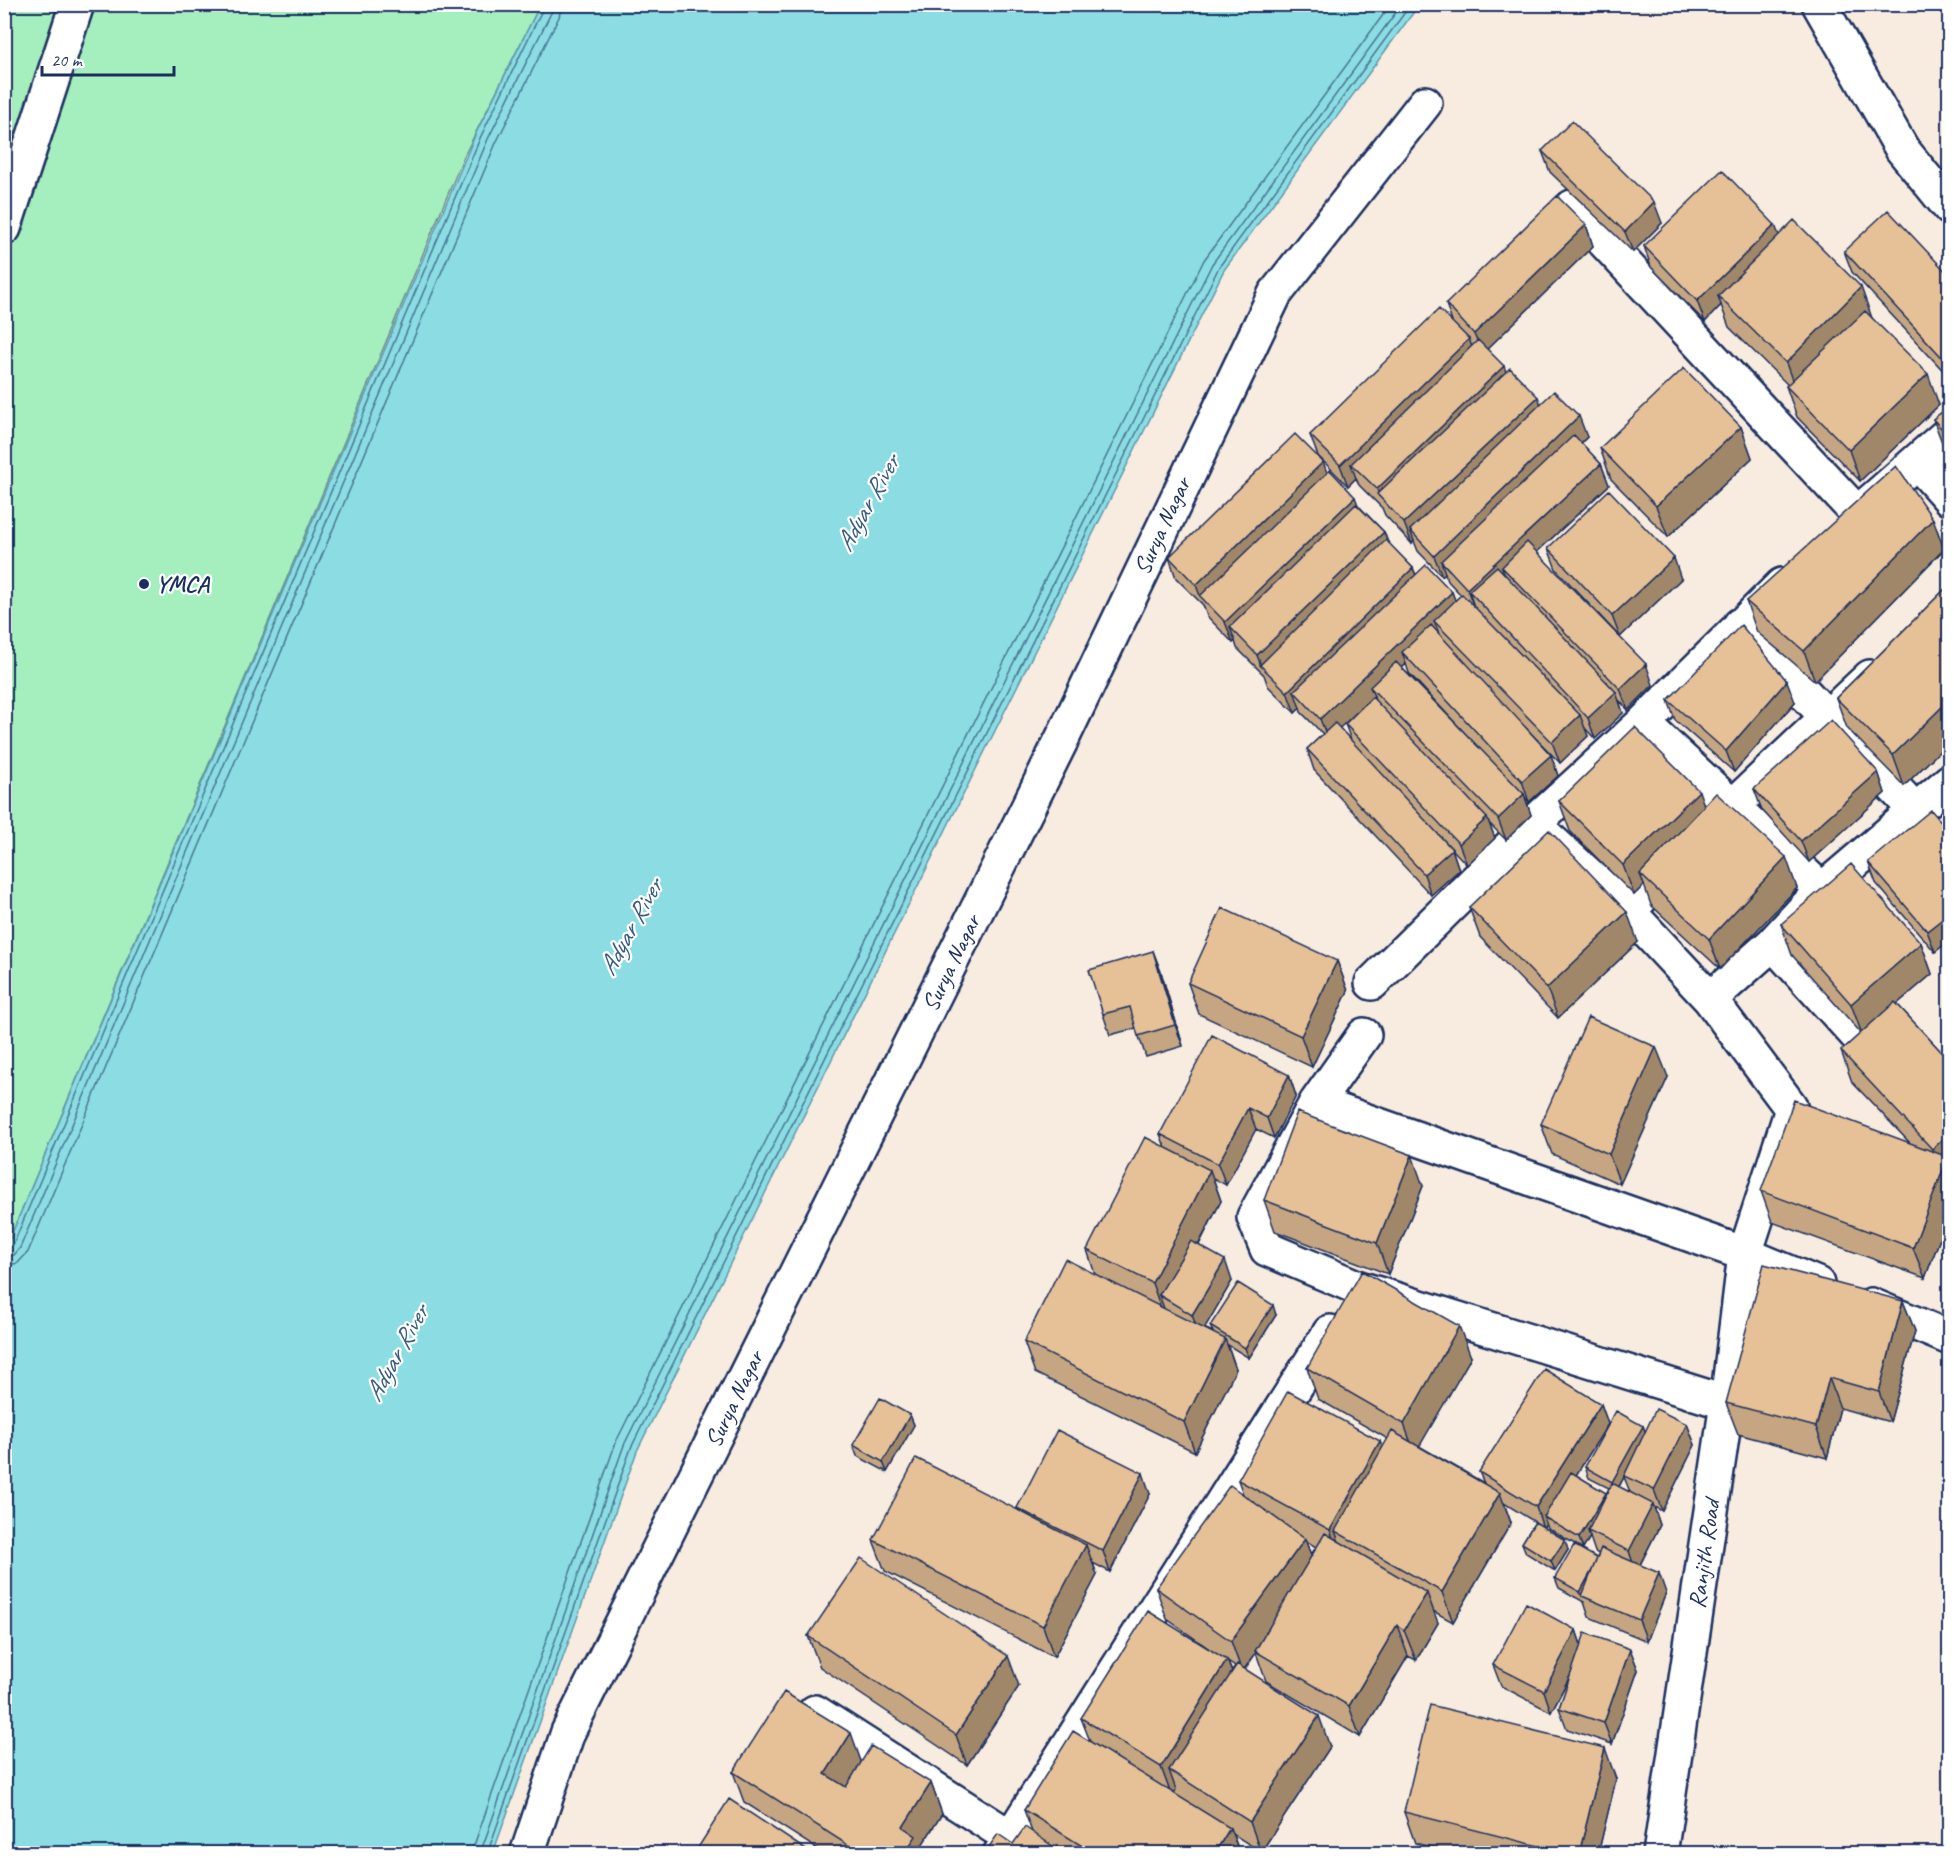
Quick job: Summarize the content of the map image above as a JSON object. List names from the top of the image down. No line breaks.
{"streets":{"street":["Surya Nagar","Ranjith Road"]},"water":["Adyar River"],"places":["YMCA"],"scale_bar":"20 m"}
